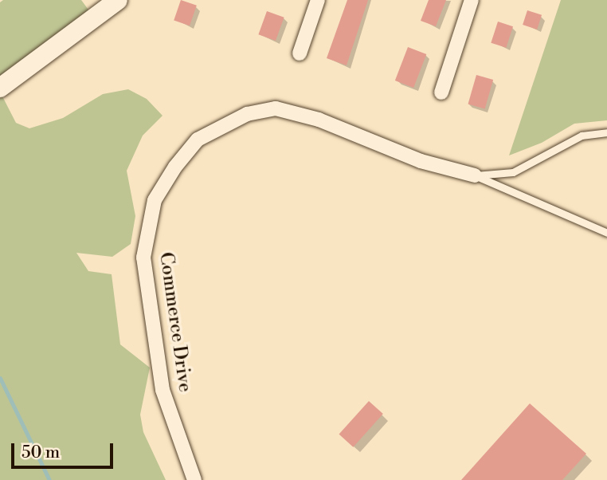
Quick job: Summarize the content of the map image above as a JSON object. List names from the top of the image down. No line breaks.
{"streets":{"street":["Commerce Drive"]},"scale_bar":"50 m"}
